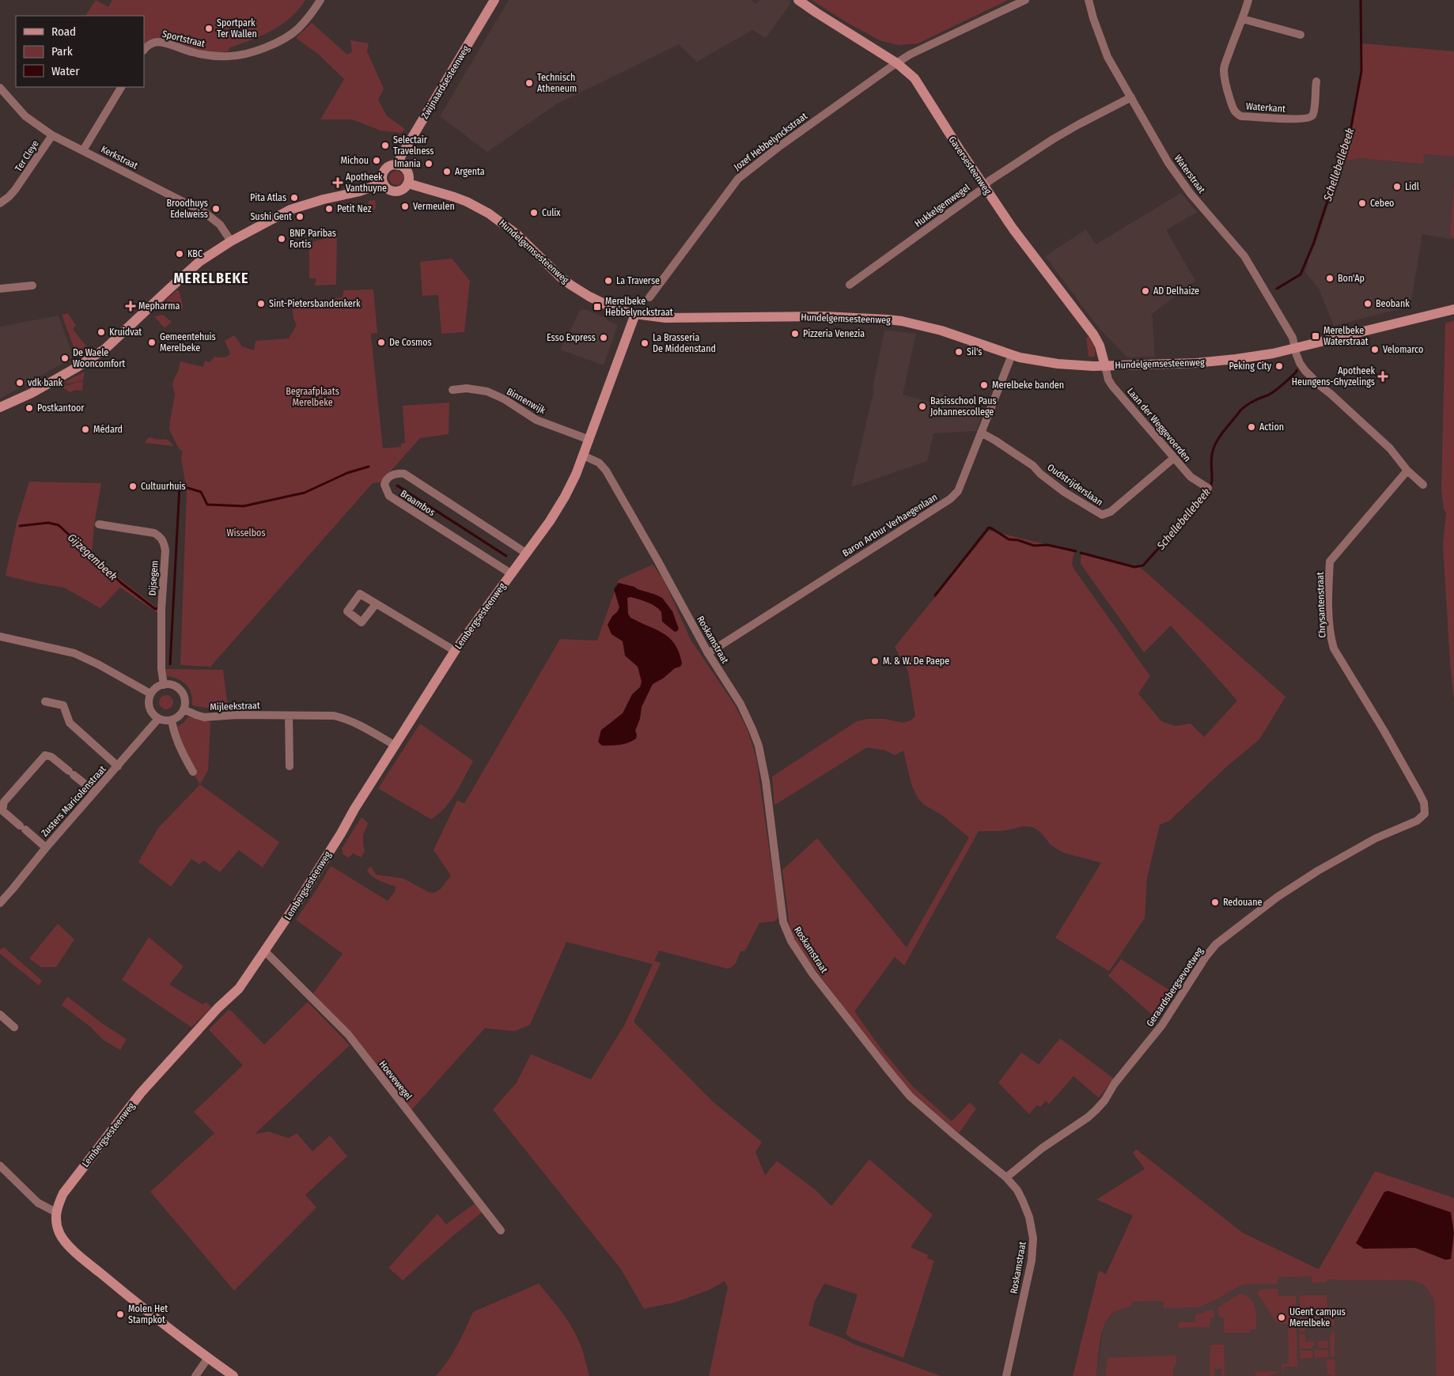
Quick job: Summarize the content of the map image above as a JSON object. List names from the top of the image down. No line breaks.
{"streets":{"main road":["Zwijnaardsesteenweg","Gaversesteenweg","Hundelgemsesteenweg","Lembergsesteenweg"],"street":["Sportstraat","Waterkant","Jozef Hebbelynckstraat","Ter Cleye","Kerkstraat","Waterstraat","Hukkelgemwegel","Binnenwijk","Laan der Weggevoerden","Oudstrijderslaan","Braambos","Baron Arthur Verhaegenlaan","Dijsegem","Chrysantenstraat","Roskamstraat","Mijleekstraat","Zusters Maricolenstraat","Geraardsbergsevoetweg","Hoevewegel"]},"crossings":[["Zwijnaardsesteenweg","Hundelgemsesteenweg"],["Jozef Hebbelynckstraat","Gaversesteenweg"],["Ter Cleye","Kerkstraat"],["Gaversesteenweg","Hukkelgemwegel"],["Gaversesteenweg","Hundelgemsesteenweg"],["Gaversesteenweg","Laan der Weggevoerden"],["Waterstraat","Hukkelgemwegel"],["Waterstraat","Hundelgemsesteenweg"],["Hundelgemsesteenweg","Laan der Weggevoerden"],["Hundelgemsesteenweg","Baron Arthur Verhaegenlaan"],["Hundelgemsesteenweg","Lembergsesteenweg"],["Binnenwijk","Lembergsesteenweg"],["Laan der Weggevoerden","Oudstrijderslaan"],["Oudstrijderslaan","Baron Arthur Verhaegenlaan"],["Braambos","Lembergsesteenweg"],["Baron Arthur Verhaegenlaan","Roskamstraat"],["Dijsegem","Mijleekstraat"],["Dijsegem","Zusters Maricolenstraat"],["Chrysantenstraat","Geraardsbergsevoetweg"],["Lembergsesteenweg","Roskamstraat"],["Lembergsesteenweg","Mijleekstraat"],["Lembergsesteenweg","Hoevewegel"],["Roskamstraat","Geraardsbergsevoetweg"],["Mijleekstraat","Zusters Maricolenstraat"]],"districts":["MERELBEKE"],"water":["Schellebellebeek","Gijzegembeek"],"parks":["Begraafplaats Merelbeke","Wisselbos"],"places":{"other":["Sportpark Ter Wallen","Technisch Atheneum","Selectair Travelness","Michou","Imania","Argenta","Lidl","Pita Atlas","Cebeo","Vermeulen","Broodhuys Edelweiss","Petit Nez","Culix","Sushi Gent","BNP Paribas Fortis","KBC","Bon'Ap","La Traverse","AD Delhaize","Sint-Pietersbandenkerk","Beobank","Kruidvat","Pizzeria Venezia","Esso Express","Gemeentehuis Merelbeke","De Cosmos","La Brasseria De Middenstand","Velomarco","Sil's","De Waele Wooncomfort","Peking City","vdk bank","Merelbeke banden","Basisschool Paus Johannescollege","Postkantoor","Action","Médard","Cultuurhuis","M. & W. De Paepe","Redouane","Molen Het Stampkot","UGent campus Merelbeke"],"health":["Apotheek Vanthuyne","Mepharma","Apotheek Heungens-Ghyzelings"],"transit":["Merelbeke Hebbelynckstraat","Merelbeke Waterstraat"]},"legend":["Road","Park","Water"]}
